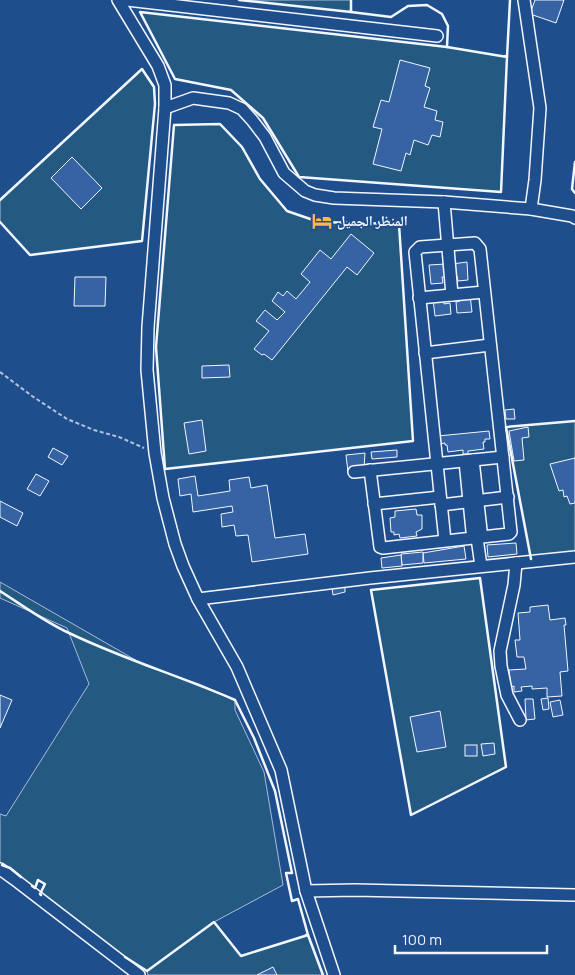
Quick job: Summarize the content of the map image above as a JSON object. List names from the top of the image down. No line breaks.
{"places":{"hotel":["المنظر الجميل"]},"scale_bar":"100 m"}
